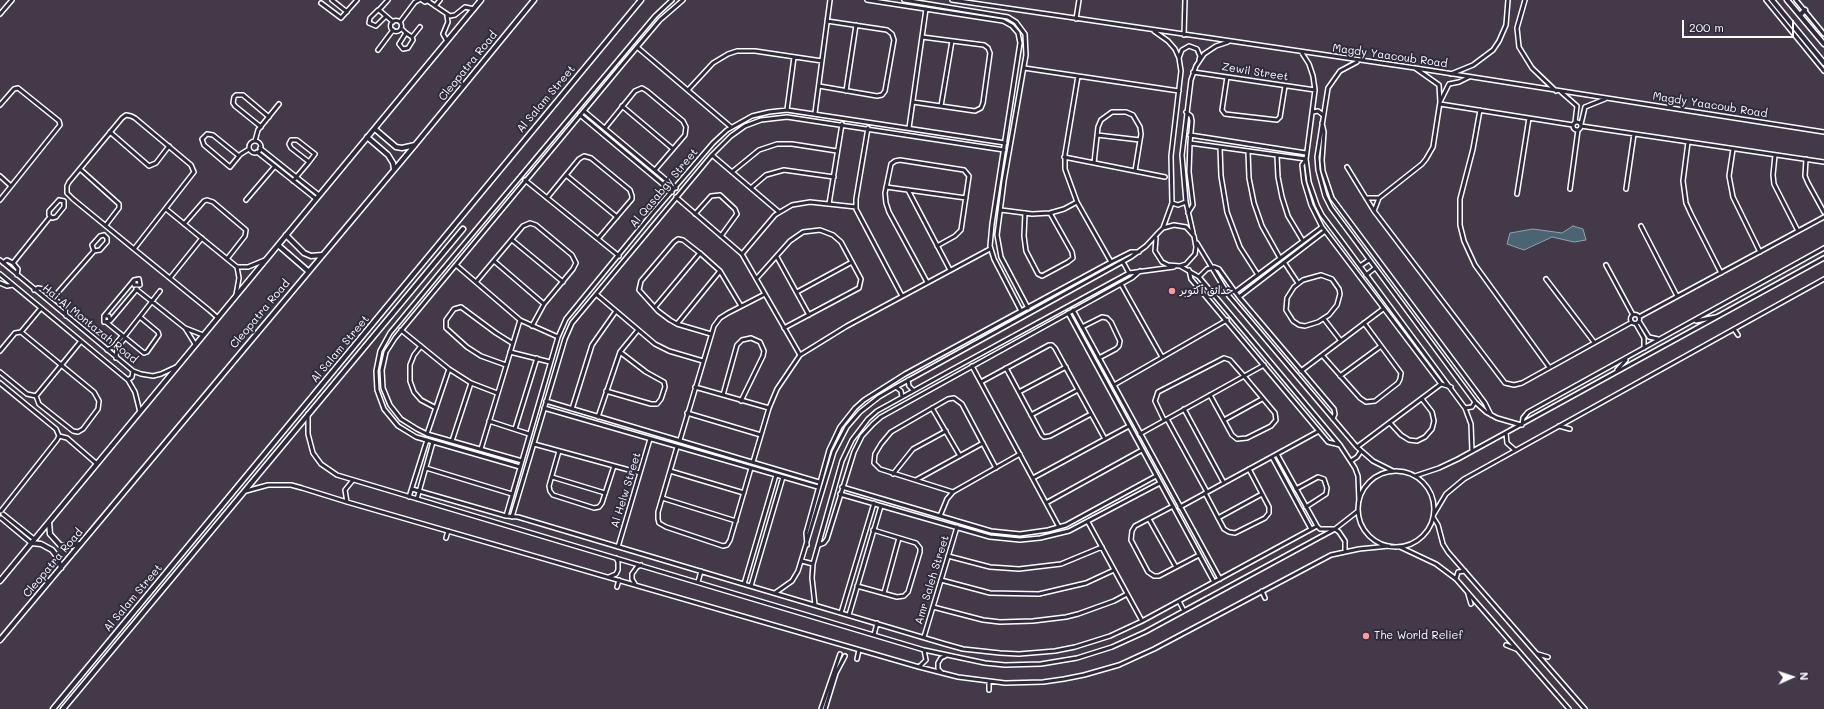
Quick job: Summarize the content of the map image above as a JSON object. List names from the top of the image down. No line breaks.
{"streets":{"main road":["Cleopatra Road","Al Salam Street"],"street":["Magdy Yaacoub Road","Zewil Street","Al Qasabgy Street","Hai Al Montazah Road","Al Helw Street","Amr Saleh Street"]},"places":["حدائق أكتوبر","The World Relief"],"scale_bar":"200 m","north":"right"}
